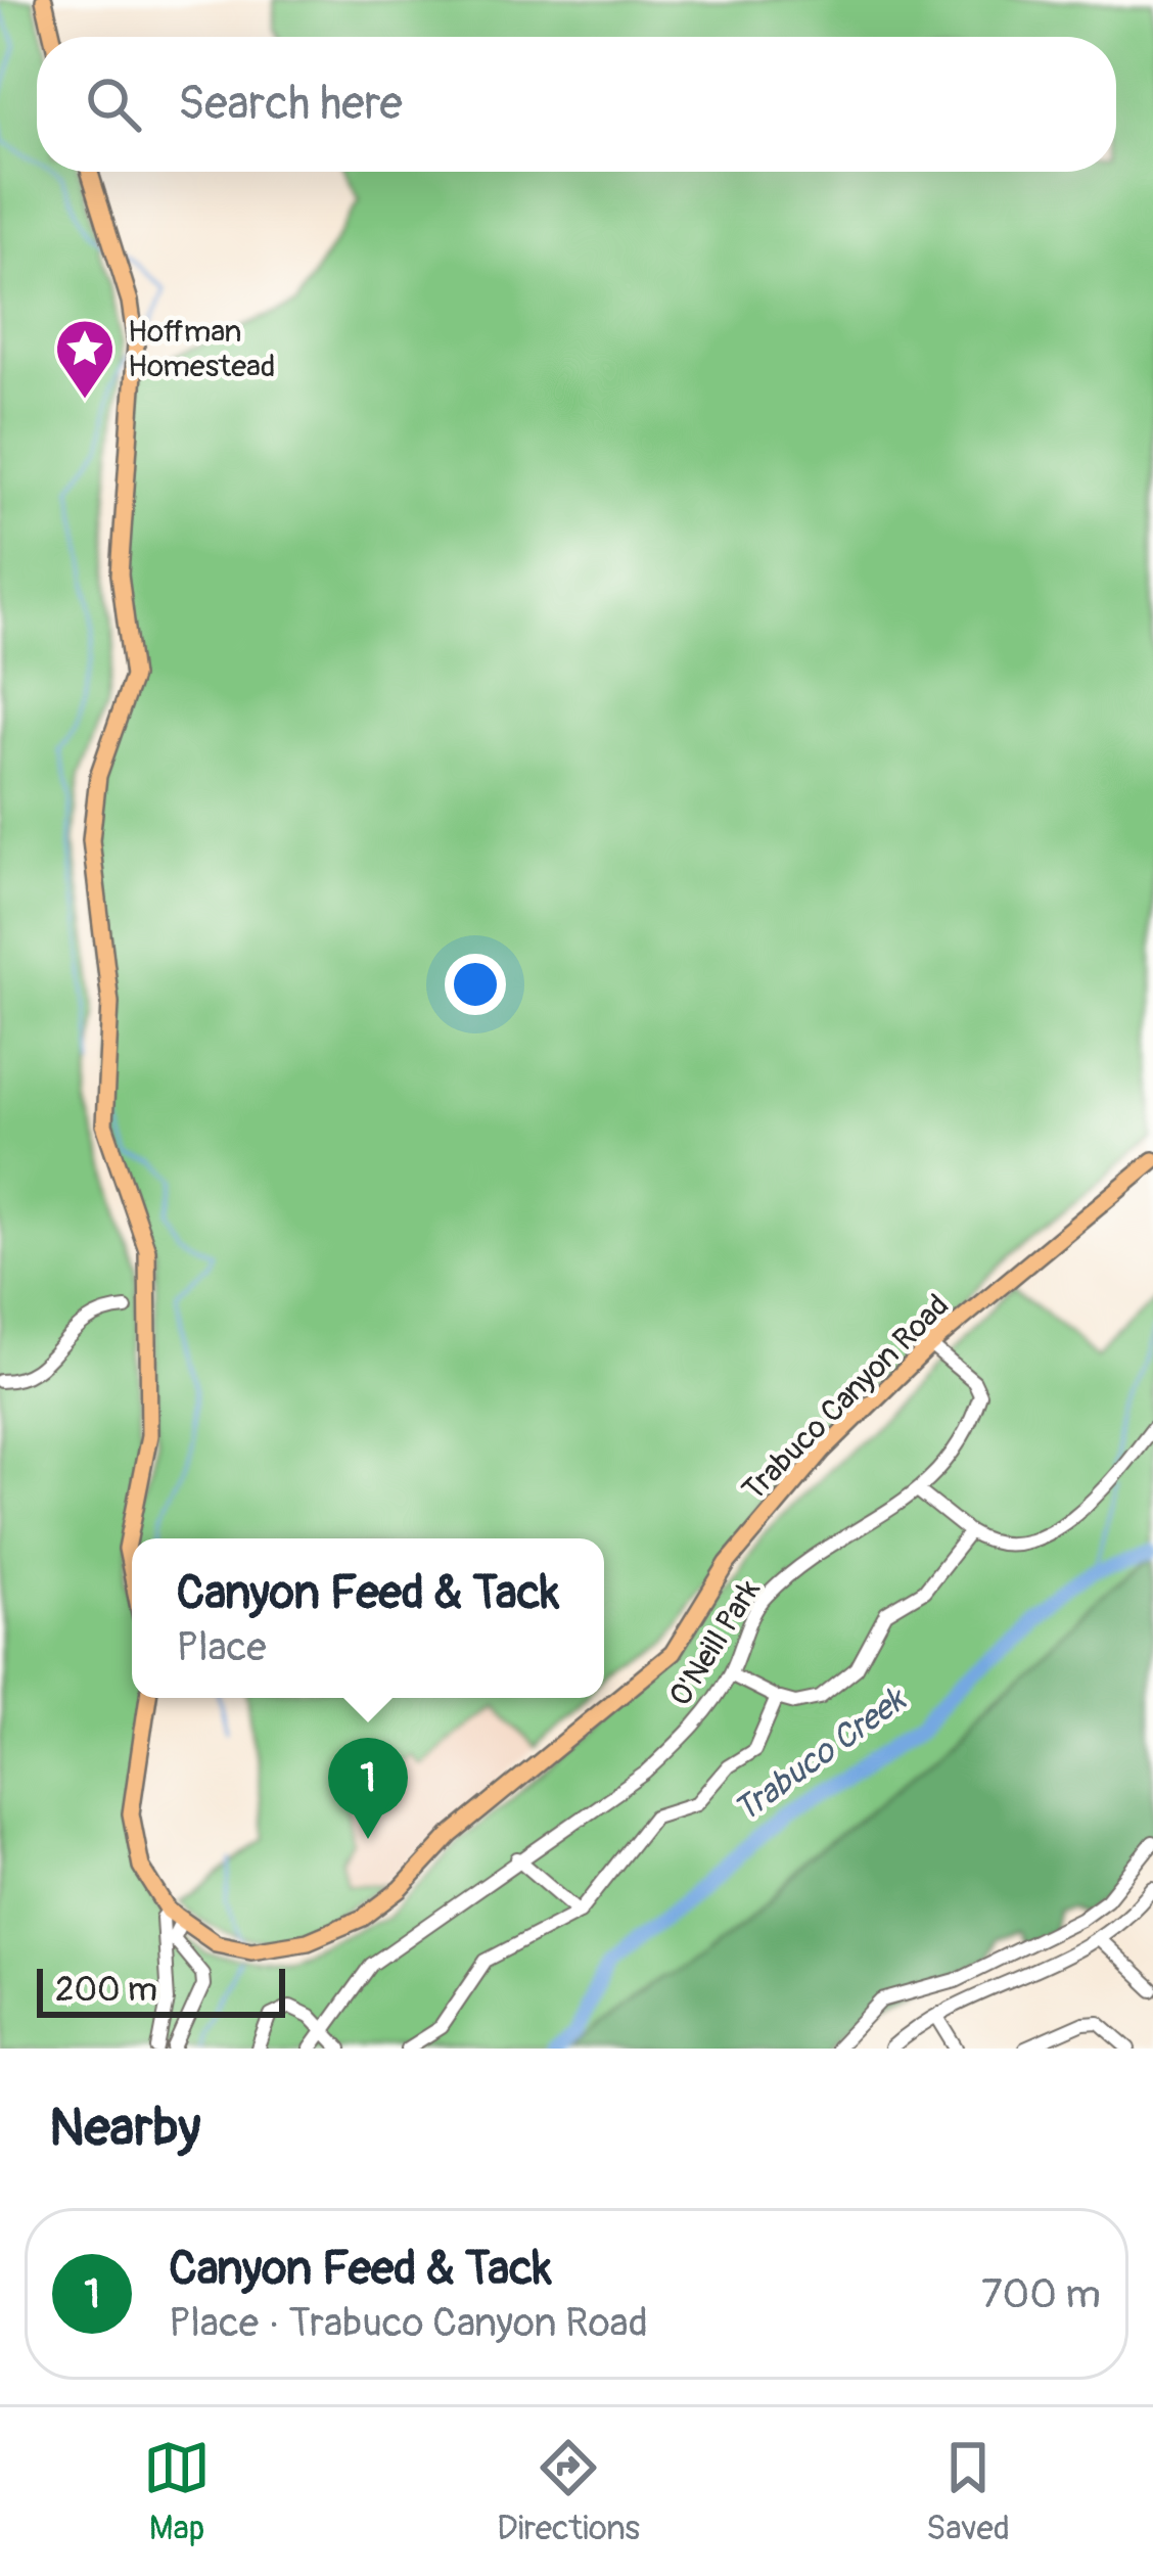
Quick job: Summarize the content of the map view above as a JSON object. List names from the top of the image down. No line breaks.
{"streets":{"main road":["Trabuco Canyon Road"],"street":["O'Neill Park"]},"crossings":[["Trabuco Canyon Road","O'Neill Park"]],"water":["Trabuco Creek"],"places":{"place":["Hoffman Homestead"]},"scale_bar":"200 m","page":{"search":"Search here","popup":["Canyon Feed & Tack","Place"],"pins":"1","scale":"200 m","heading":"Nearby","list":[{"mark":"1","name":"Canyon Feed & Tack","note":"Place · Trabuco Canyon Road","value":"700 m"}],"nav":["Map","Directions","Saved"]}}
